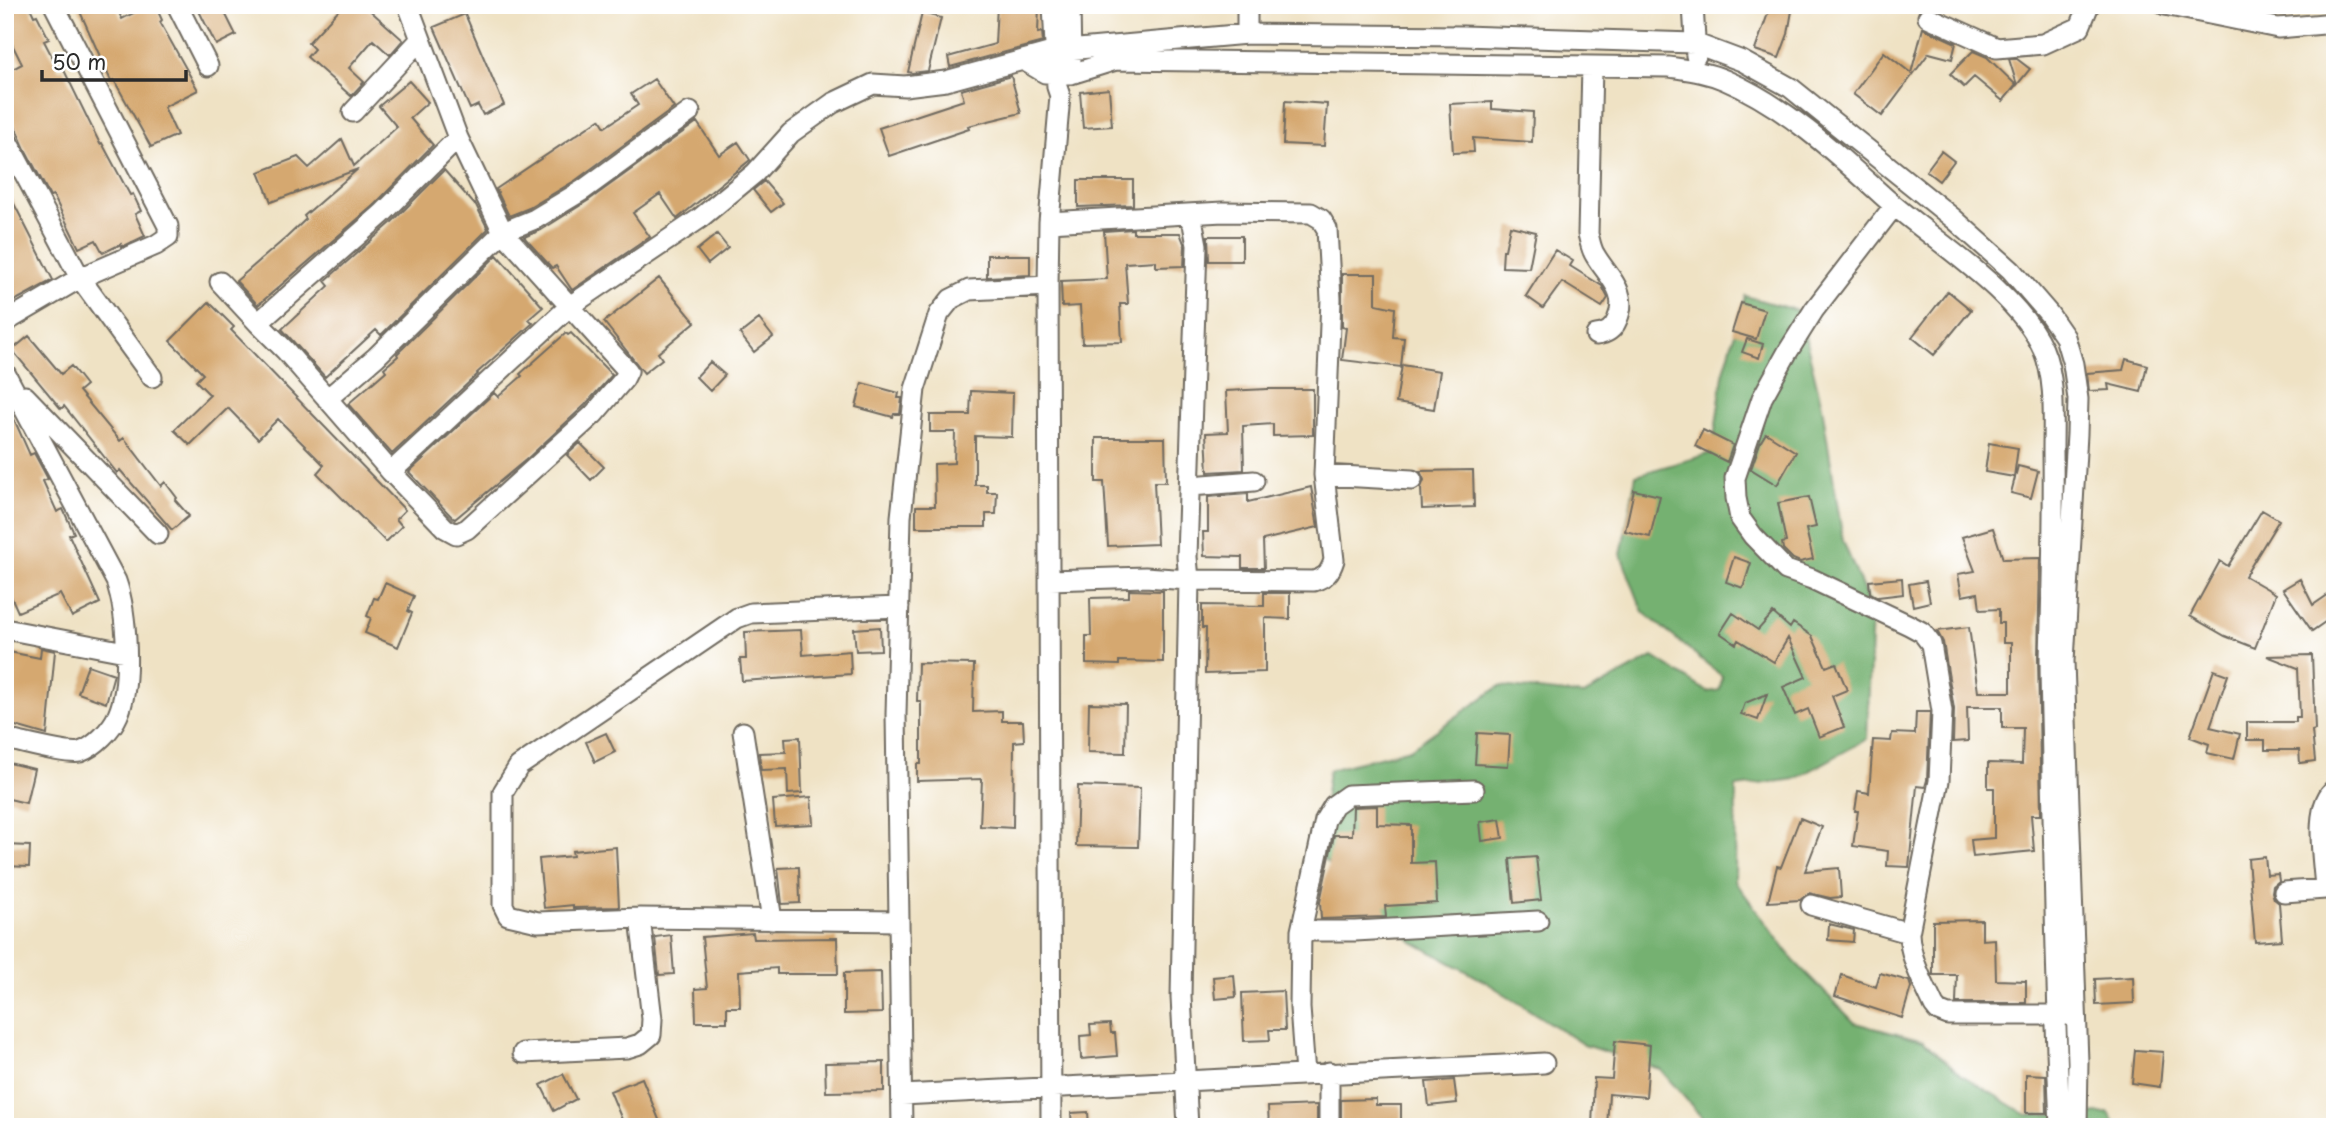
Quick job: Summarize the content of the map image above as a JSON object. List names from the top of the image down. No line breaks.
{"scale_bar":"50 m"}
